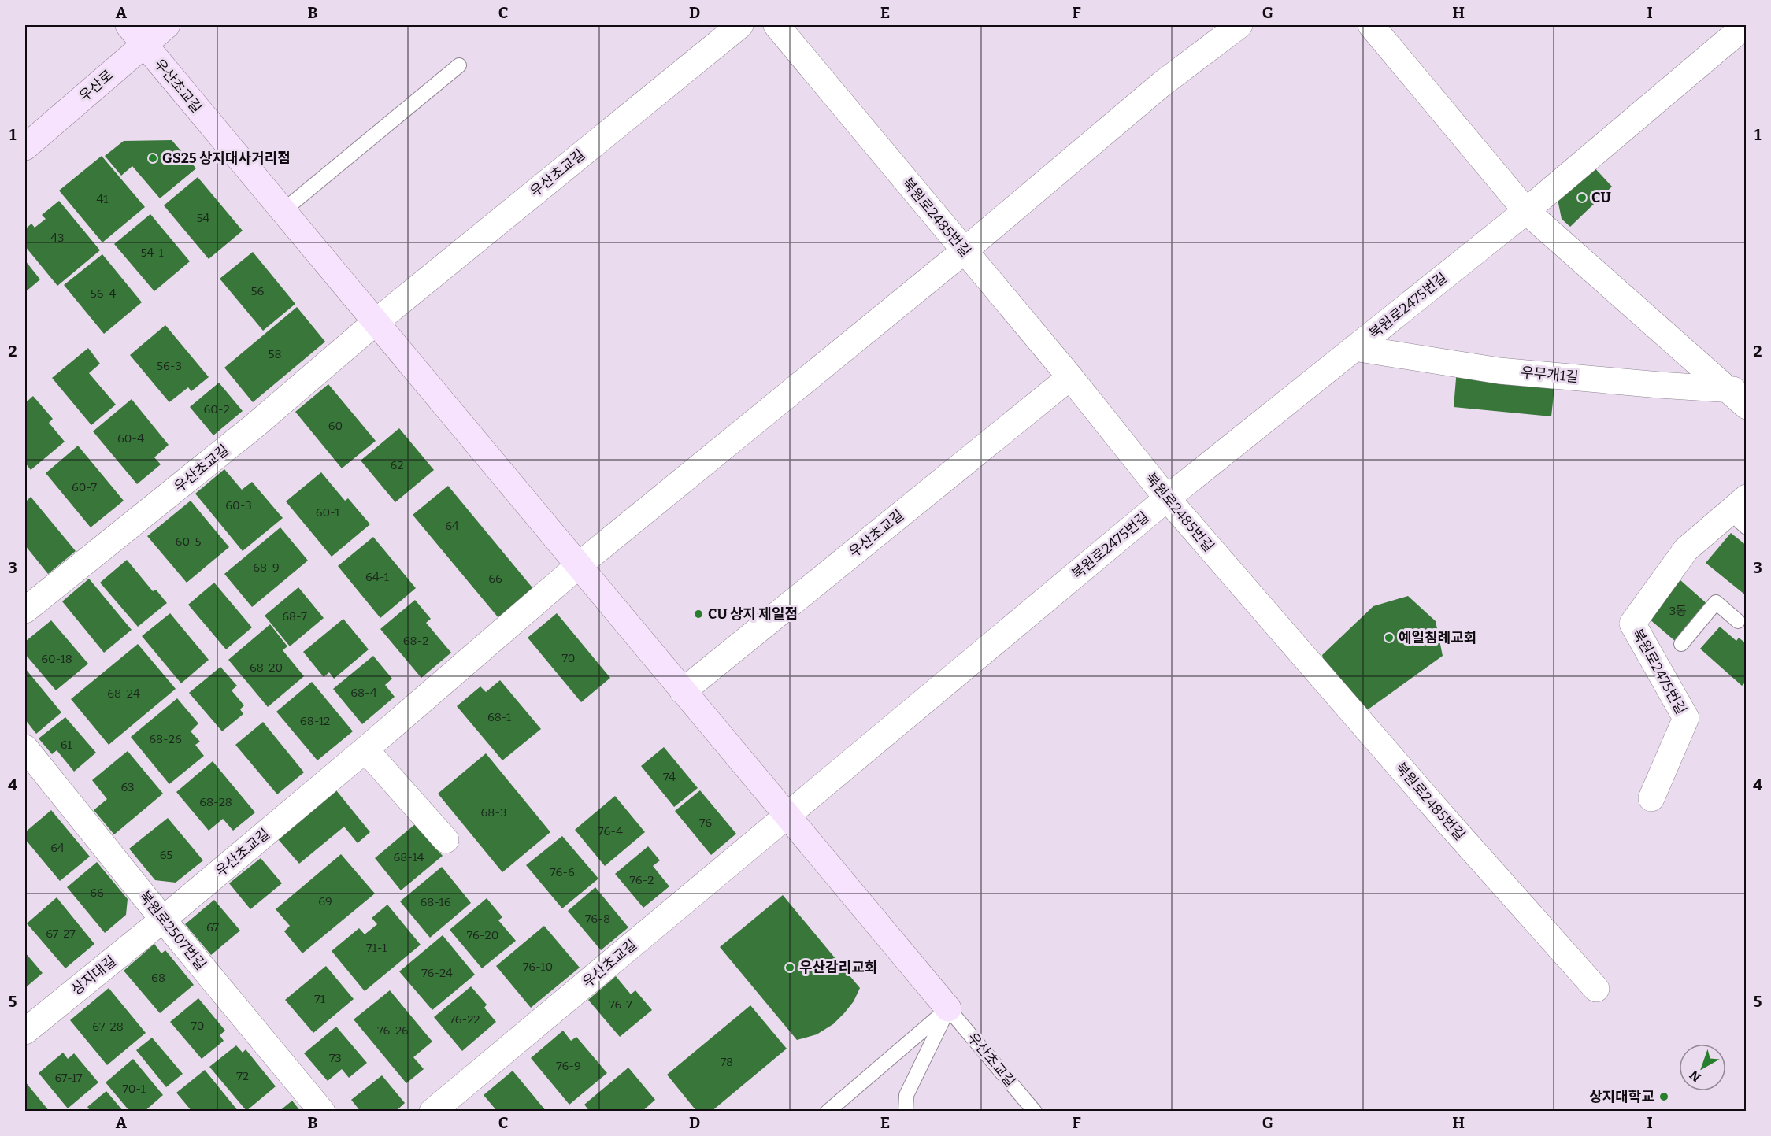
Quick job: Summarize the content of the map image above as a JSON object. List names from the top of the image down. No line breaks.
{"streets":{"street":["우산로","우산초교길","북원로2485번길","북원로2475번길","우무개1길","북원로2507번길","상지대길"]},"crossings":[["우산로","우산초교길"],["우산초교길","북원로2485번길"],["우산초교길","북원로2475번길"],["우산초교길","북원로2507번길"],["우산초교길","상지대길"],["북원로2485번길","북원로2475번길"],["북원로2475번길","우무개1길"],["북원로2507번길","상지대길"]],"places":["GS25 상지대사거리점","CU","CU 상지 제일점","예일침례교회","우산감리교회","상지대학교"],"house_numbers":["41","54","43","54-1","56","56-4","58","56-3","60-2","60","60-4","62","60-7","60-3","60-1","64","60-5","68-9","64-1","66","3동","68-7","68-2","70","60-18","68-20","68-4","68-24","68-1","68-12","68-26","61","74","63","68-28","68-3","76","76-4","64","65","68-14","76-6","76-2","66","69","68-16","76-8","67","67-27","76-20","71-1","76-10","76-24","68","71","76-7","76-22","70","67-28","76-26","73","78","76-9","72","67-17","70-1"],"north":"bottom left","grid":{"columns":["A","B","C","D","E","F","G","H","I"],"rows":["1","2","3","4","5"]}}
